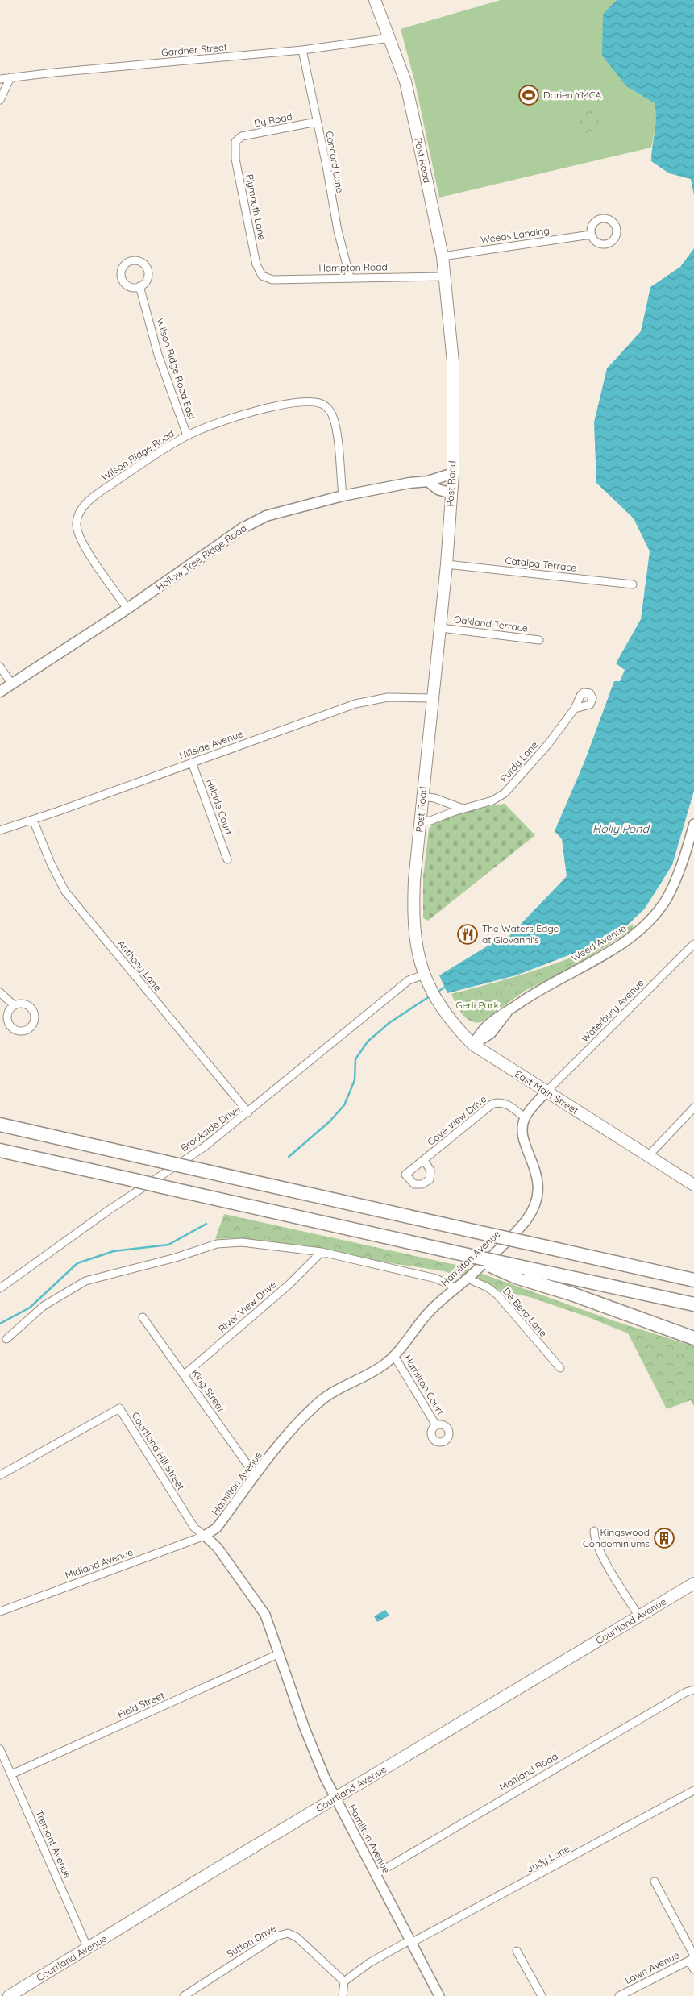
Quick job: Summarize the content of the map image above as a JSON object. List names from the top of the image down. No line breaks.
{"streets":{"main road":["Post Road","Hollow Tree Ridge Road","East Main Street","Courtland Avenue"],"street":["Gardner Street","By Road","Concord Lane","Plymouth Lane","Weeds Landing","Hampton Road","Wilson Ridge Road East","Wilson Ridge Road","Catalpa Terrace","Oakland Terrace","Hillside Avenue","Purdy Lane","Hillside Court","Weed Avenue","Anthony Lane","Waterbury Avenue","Cove View Drive","Brookside Drive","Hamilton Avenue","River View Drive","De Bera Lane","Hamilton Court","King Street","Courtland Hill Street","Midland Avenue","Field Street","Maitland Road","Tremont Avenue","Judy Lane","Sutton Drive","Lawn Avenue"]},"crossings":[["Gardner Street","Post Road"],["Gardner Street","Concord Lane"],["By Road","Concord Lane"],["By Road","Plymouth Lane"],["Post Road","Weeds Landing"],["Post Road","Hampton Road"],["Post Road","Hollow Tree Ridge Road"],["Post Road","Catalpa Terrace"],["Post Road","Oakland Terrace"],["Post Road","Hillside Avenue"],["Post Road","Purdy Lane"],["Post Road","East Main Street"],["Post Road","Brookside Drive"],["Concord Lane","Hampton Road"],["Plymouth Lane","Hampton Road"],["Wilson Ridge Road East","Wilson Ridge Road"],["Wilson Ridge Road","Hollow Tree Ridge Road"],["Hillside Avenue","Hillside Court"],["Hillside Avenue","Anthony Lane"],["Weed Avenue","East Main Street"],["Anthony Lane","Brookside Drive"],["Waterbury Avenue","East Main Street"],["East Main Street","Brookside Drive"],["Cove View Drive","Hamilton Avenue"],["Hamilton Avenue","De Bera Lane"],["Hamilton Avenue","Hamilton Court"],["Hamilton Avenue","King Street"],["Hamilton Avenue","Courtland Hill Street"],["Hamilton Avenue","Midland Avenue"],["Hamilton Avenue","Courtland Avenue"],["Hamilton Avenue","Field Street"],["Hamilton Avenue","Maitland Road"],["Hamilton Avenue","Judy Lane"],["River View Drive","King Street"],["Courtland Hill Street","Midland Avenue"],["Courtland Avenue","Tremont Avenue"],["Field Street","Tremont Avenue"]],"water":["Holly Pond"],"parks":["Gerli Park"],"places":{"sports":["Darien YMCA"],"restaurant":["The Waters Edge at Giovanni's"],"building":["Kingswood Condominiums"]}}
